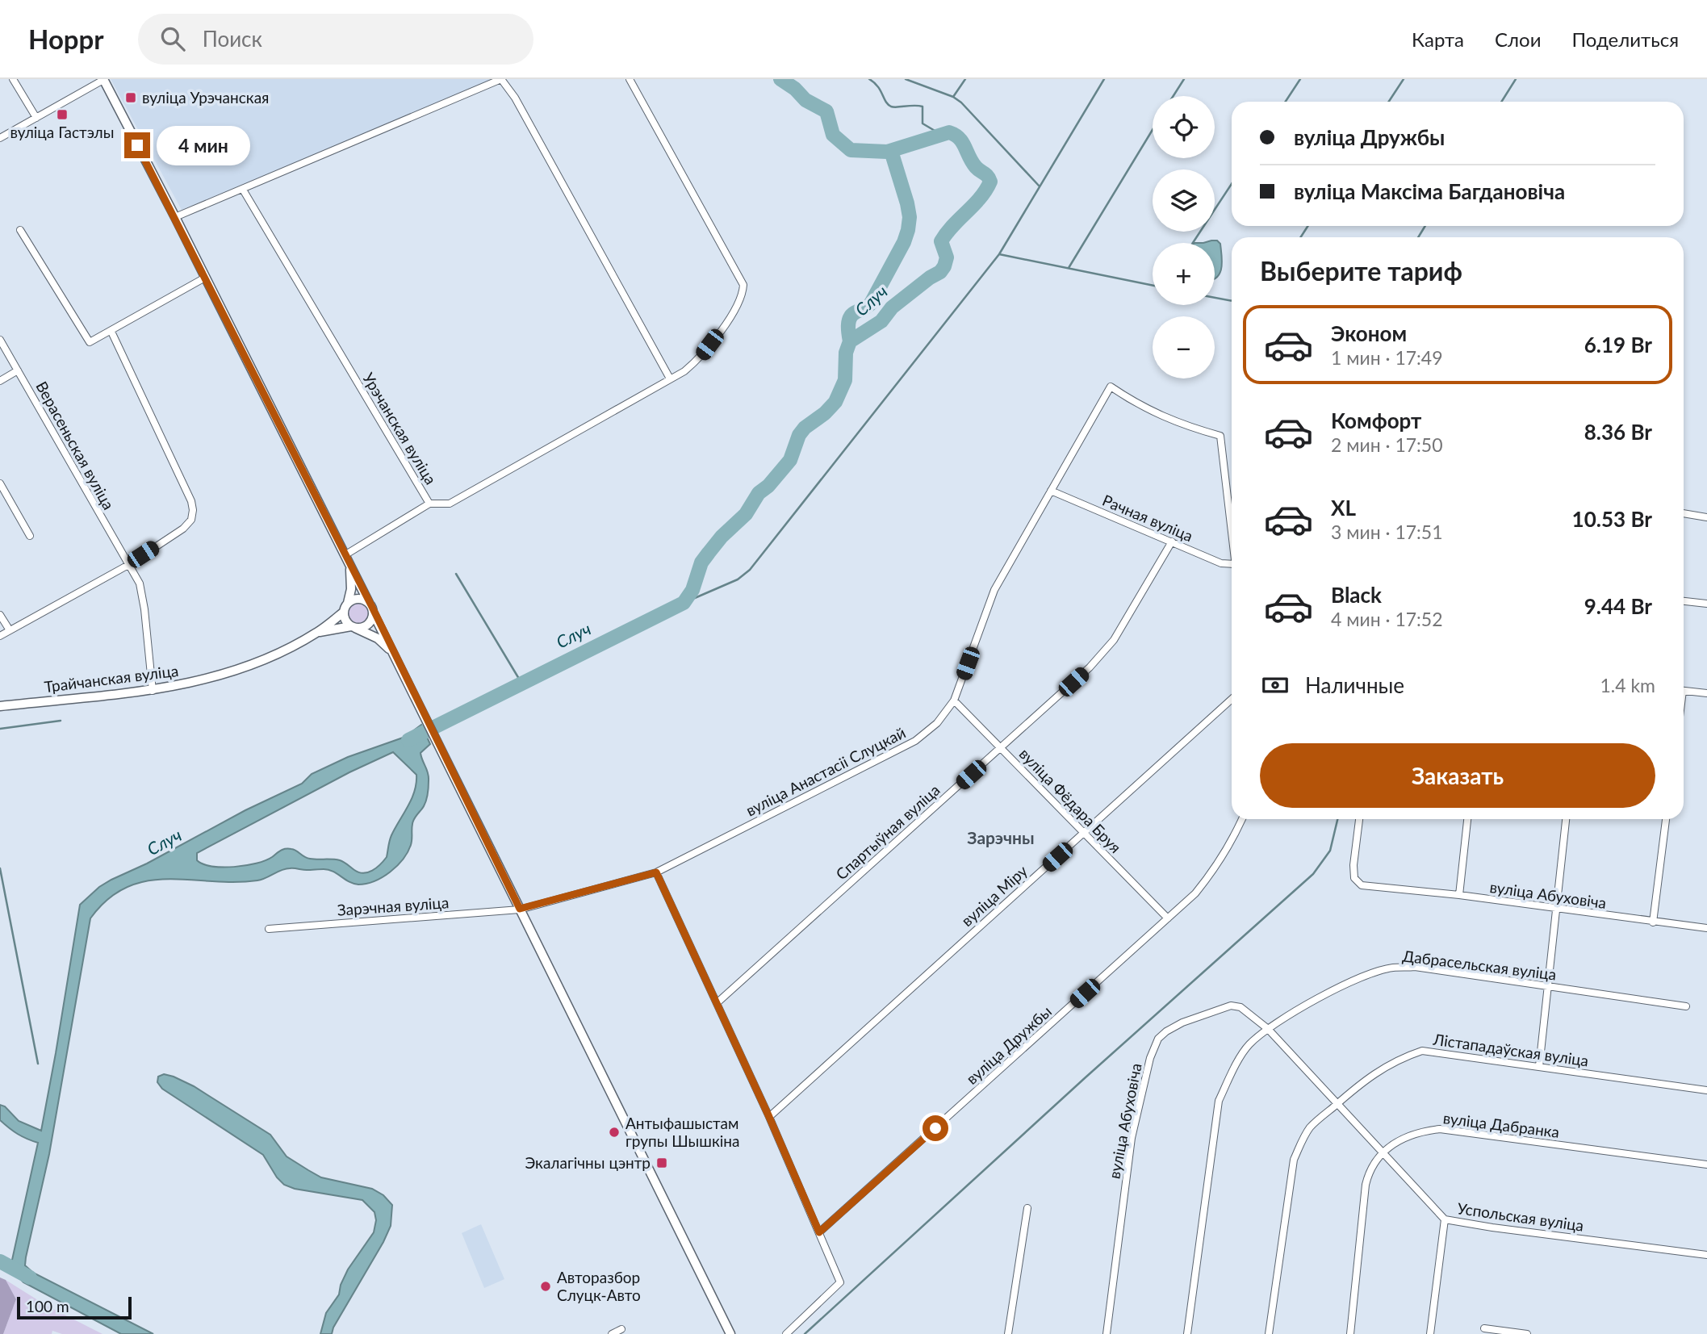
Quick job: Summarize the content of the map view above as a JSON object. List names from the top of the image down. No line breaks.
{"streets":{"main road":["Трайчанская вуліца"],"street":["Урэчанская вуліца","Верасеньская вуліца","Рачная вуліца","вуліца Анастасіі Слуцкай","вуліца Фёдара Бруя","Спартыўная вуліца","вуліца Абуховіча","вуліца Міру","Зарэчная вуліца","Дабрасельская вуліца","вуліца Дружбы","Лістападаўская вуліца","вуліца Дабранка","Успольская вуліца"]},"crossings":[["Верасеньская вуліца","Трайчанская вуліца"],["Рачная вуліца","вуліца Анастасіі Слуцкай"],["Рачная вуліца","Спартыўная вуліца"],["вуліца Анастасіі Слуцкай","вуліца Фёдара Бруя"],["вуліца Анастасіі Слуцкай","Зарэчная вуліца"],["вуліца Фёдара Бруя","Спартыўная вуліца"],["вуліца Фёдара Бруя","вуліца Міру"],["вуліца Фёдара Бруя","вуліца Дружбы"],["вуліца Абуховіча","Дабрасельская вуліца"],["вуліца Абуховіча","Лістападаўская вуліца"],["вуліца Абуховіча","вуліца Дабранка"],["вуліца Абуховіча","Успольская вуліца"]],"districts":["Зарэчны"],"water":["Случ"],"places":{"transit":["вуліца Урэчанская","вуліца Гастэлы","Экалагічны цэнтр"],"other":["Антыфашыстам групы Шышкіна","Авторазбор Слуцк-Авто"]},"scale_bar":"100 m","page":{"header":"Hoppr","search":"Поиск","nav":["Карта","Слои","Поделиться"],"map_buttons":["+","−"],"banner":["вуліца Дружбы","вуліца Максіма Багдановіча"],"bubble":"4 мин","heading":"Выберите тариф","list":[{"name":"Эконом","note":"1 мин · 17:49","value":"6.19 Br"},{"name":"Комфорт","note":"2 мин · 17:50","value":"8.36 Br"},{"name":"XL","note":"3 мин · 17:51","value":"10.53 Br"},{"name":"Black","note":"4 мин · 17:52","value":"9.44 Br"}],"pay":["Наличные","1.4 km"],"buttons":"Заказать","scale":"100 m"}}
